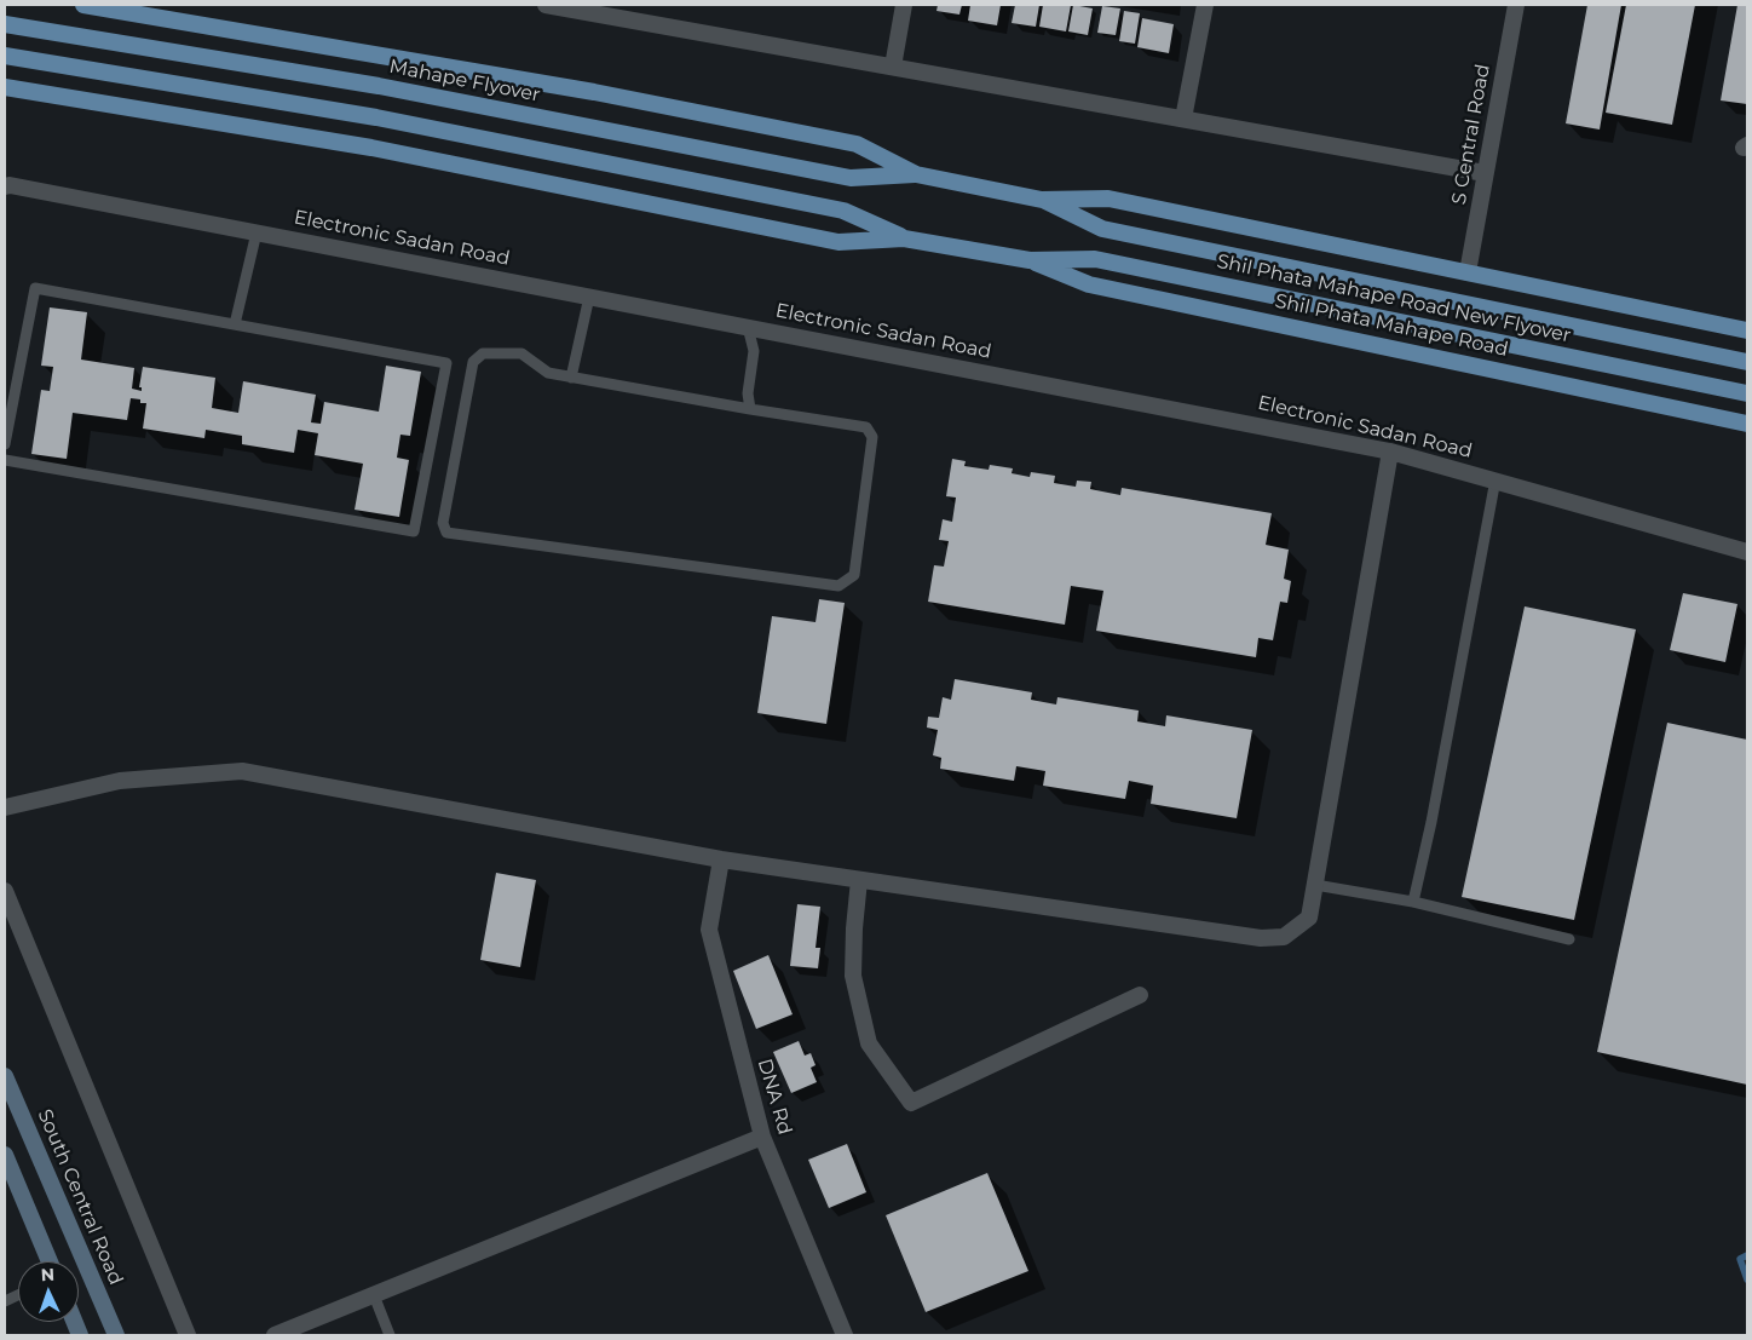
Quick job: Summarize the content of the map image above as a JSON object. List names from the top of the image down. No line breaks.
{"streets":{"main road":["Mahape Flyover","Shil Phata Mahape Road New Flyover","Shil Phata Mahape Road","South Central Road"],"street":["S Central Road","Electronic Sadan Road","DNA Rd"]},"crossings":[["Shil Phata Mahape Road New Flyover","Shil Phata Mahape Road"]],"north":"top"}
